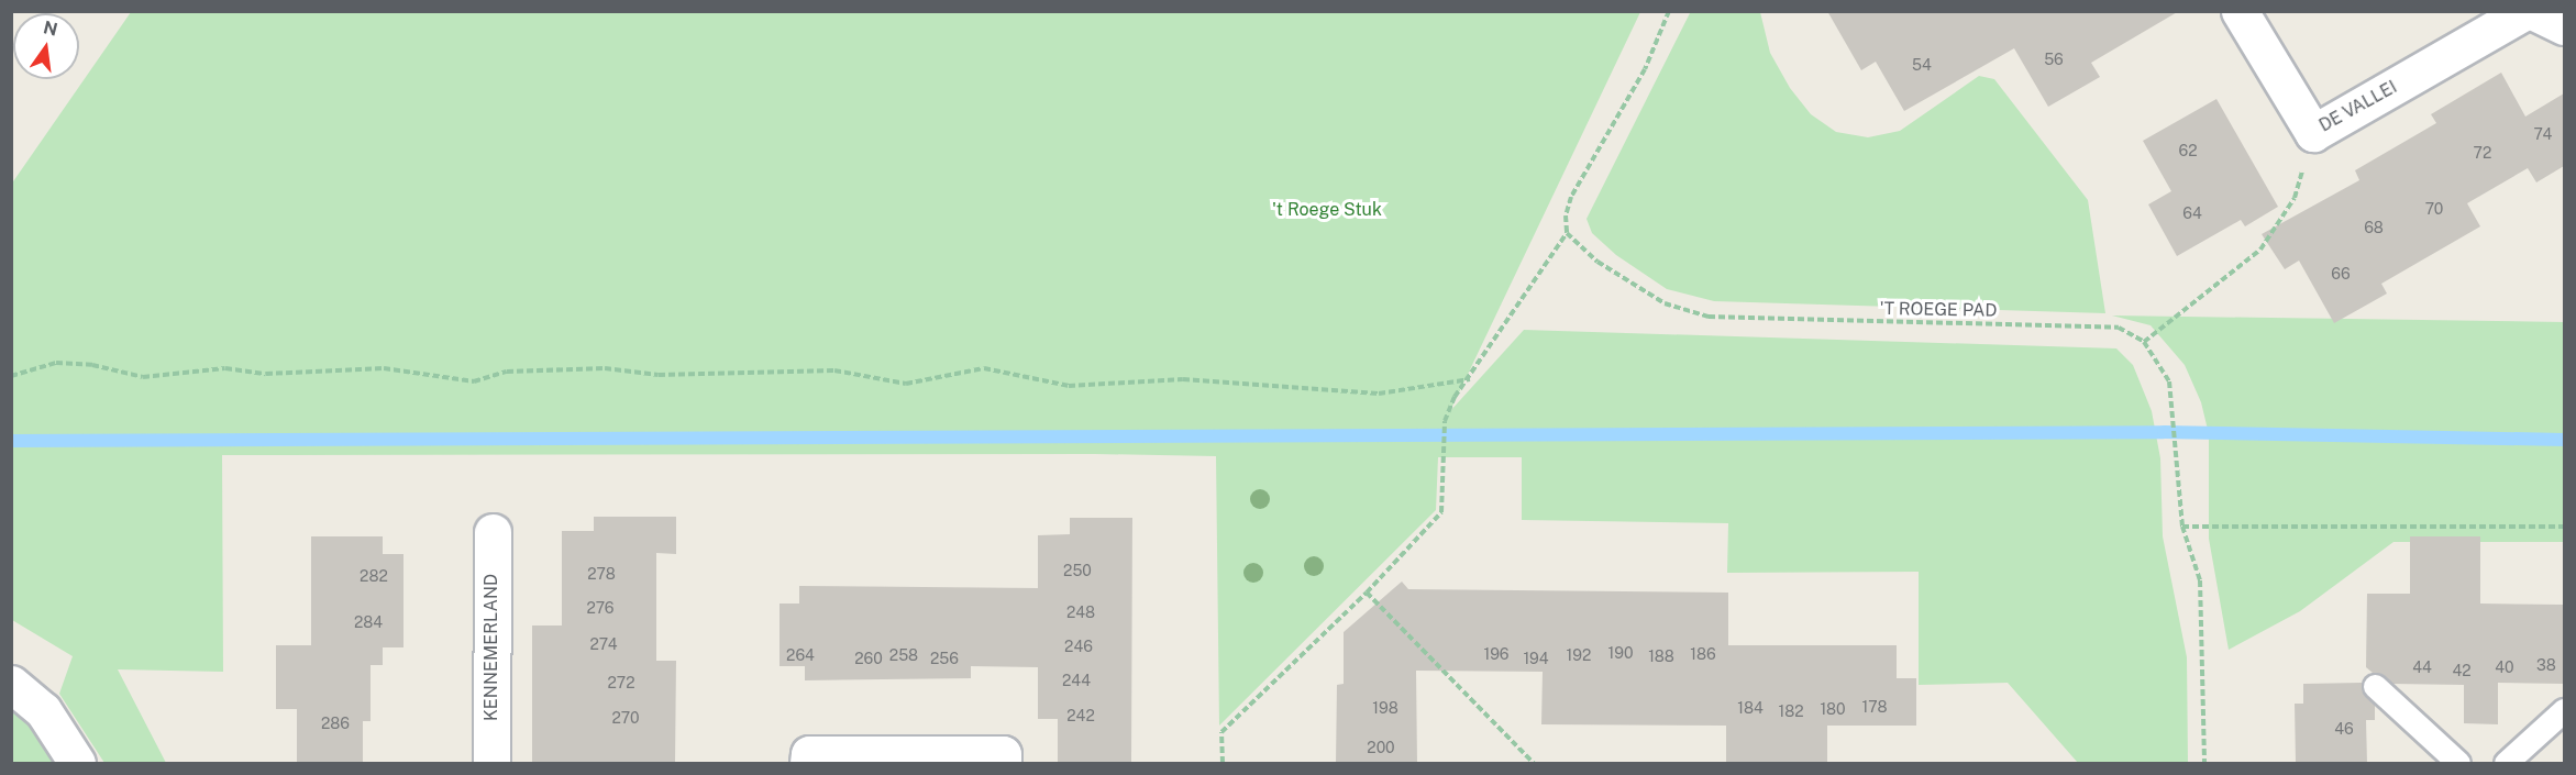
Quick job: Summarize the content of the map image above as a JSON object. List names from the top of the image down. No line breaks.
{"streets":{"street":["DE VALLEI","KENNEMERLAND"],"path":["'T ROEGE PAD"]},"parks":["'t Roege Stuk"],"house_numbers":["56","54","74","62","72","70","64","68","66","250","278","282","276","248","284","274","246","190","196","186","264","258","192","188","260","256","194","38","44","40","42","244","272","178","198","184","180","182","242","270","286","46","200"],"north":"top"}
